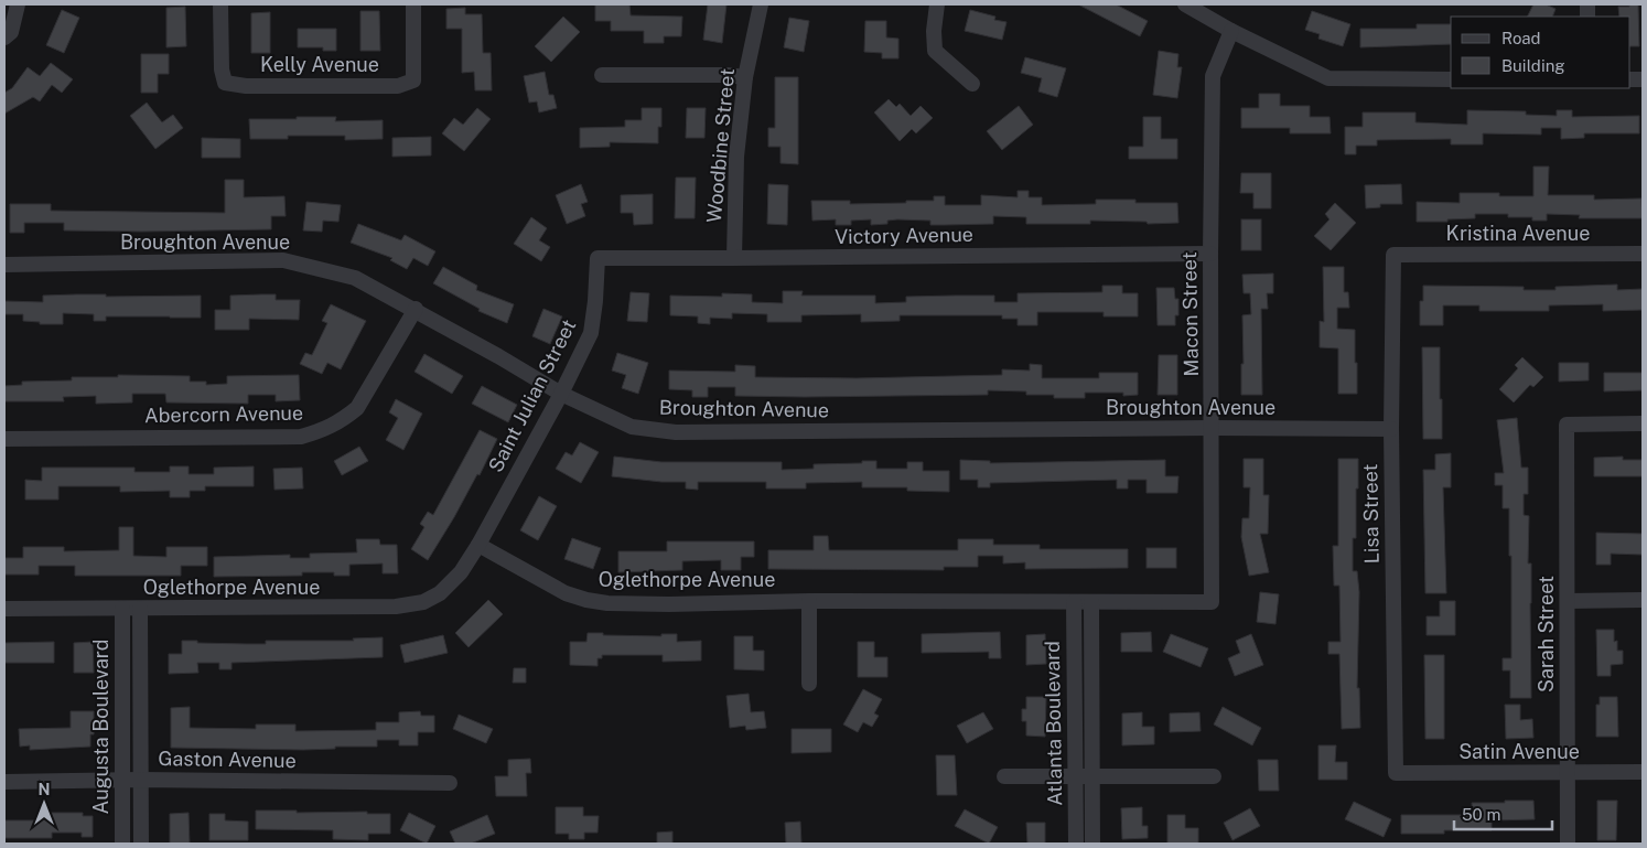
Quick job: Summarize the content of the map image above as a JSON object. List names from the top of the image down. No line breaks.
{"streets":{"street":["Kelly Avenue","Woodbine Street","Kristina Avenue","Victory Avenue","Broughton Avenue","Macon Street","Saint Julian Street","Abercorn Avenue","Lisa Street","Oglethorpe Avenue","Sarah Street","Atlanta Boulevard","Augusta Boulevard","Satin Avenue","Gaston Avenue"]},"crossings":[["Woodbine Street","Victory Avenue"],["Kristina Avenue","Lisa Street"],["Victory Avenue","Macon Street"],["Victory Avenue","Saint Julian Street"],["Broughton Avenue","Macon Street"],["Broughton Avenue","Saint Julian Street"],["Broughton Avenue","Abercorn Avenue"],["Broughton Avenue","Lisa Street"],["Macon Street","Oglethorpe Avenue"],["Saint Julian Street","Oglethorpe Avenue"],["Lisa Street","Satin Avenue"],["Oglethorpe Avenue","Atlanta Boulevard"],["Oglethorpe Avenue","Augusta Boulevard"],["Sarah Street","Satin Avenue"],["Augusta Boulevard","Gaston Avenue"]],"legend":["Road","Building"],"scale_bar":"50 m","north":"top"}
